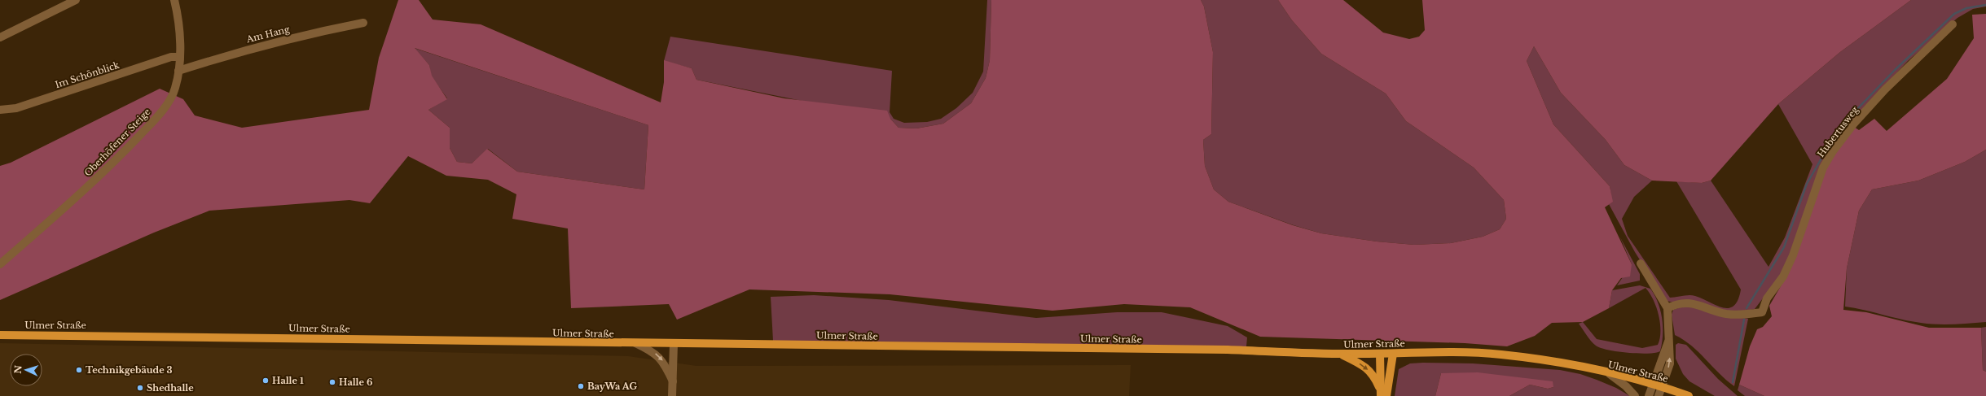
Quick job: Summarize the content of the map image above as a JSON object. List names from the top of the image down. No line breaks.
{"streets":{"main road":["Ulmer Straße"],"street":["Am Hang","Im Schönblick","Hubertusweg","Oberhöfener Steige"]},"crossings":[["Am Hang","Oberhöfener Steige"],["Im Schönblick","Oberhöfener Steige"]],"places":["Technikgebäude 3","Halle 1","Halle 6","BayWa AG","Shedhalle"],"north":"left"}
